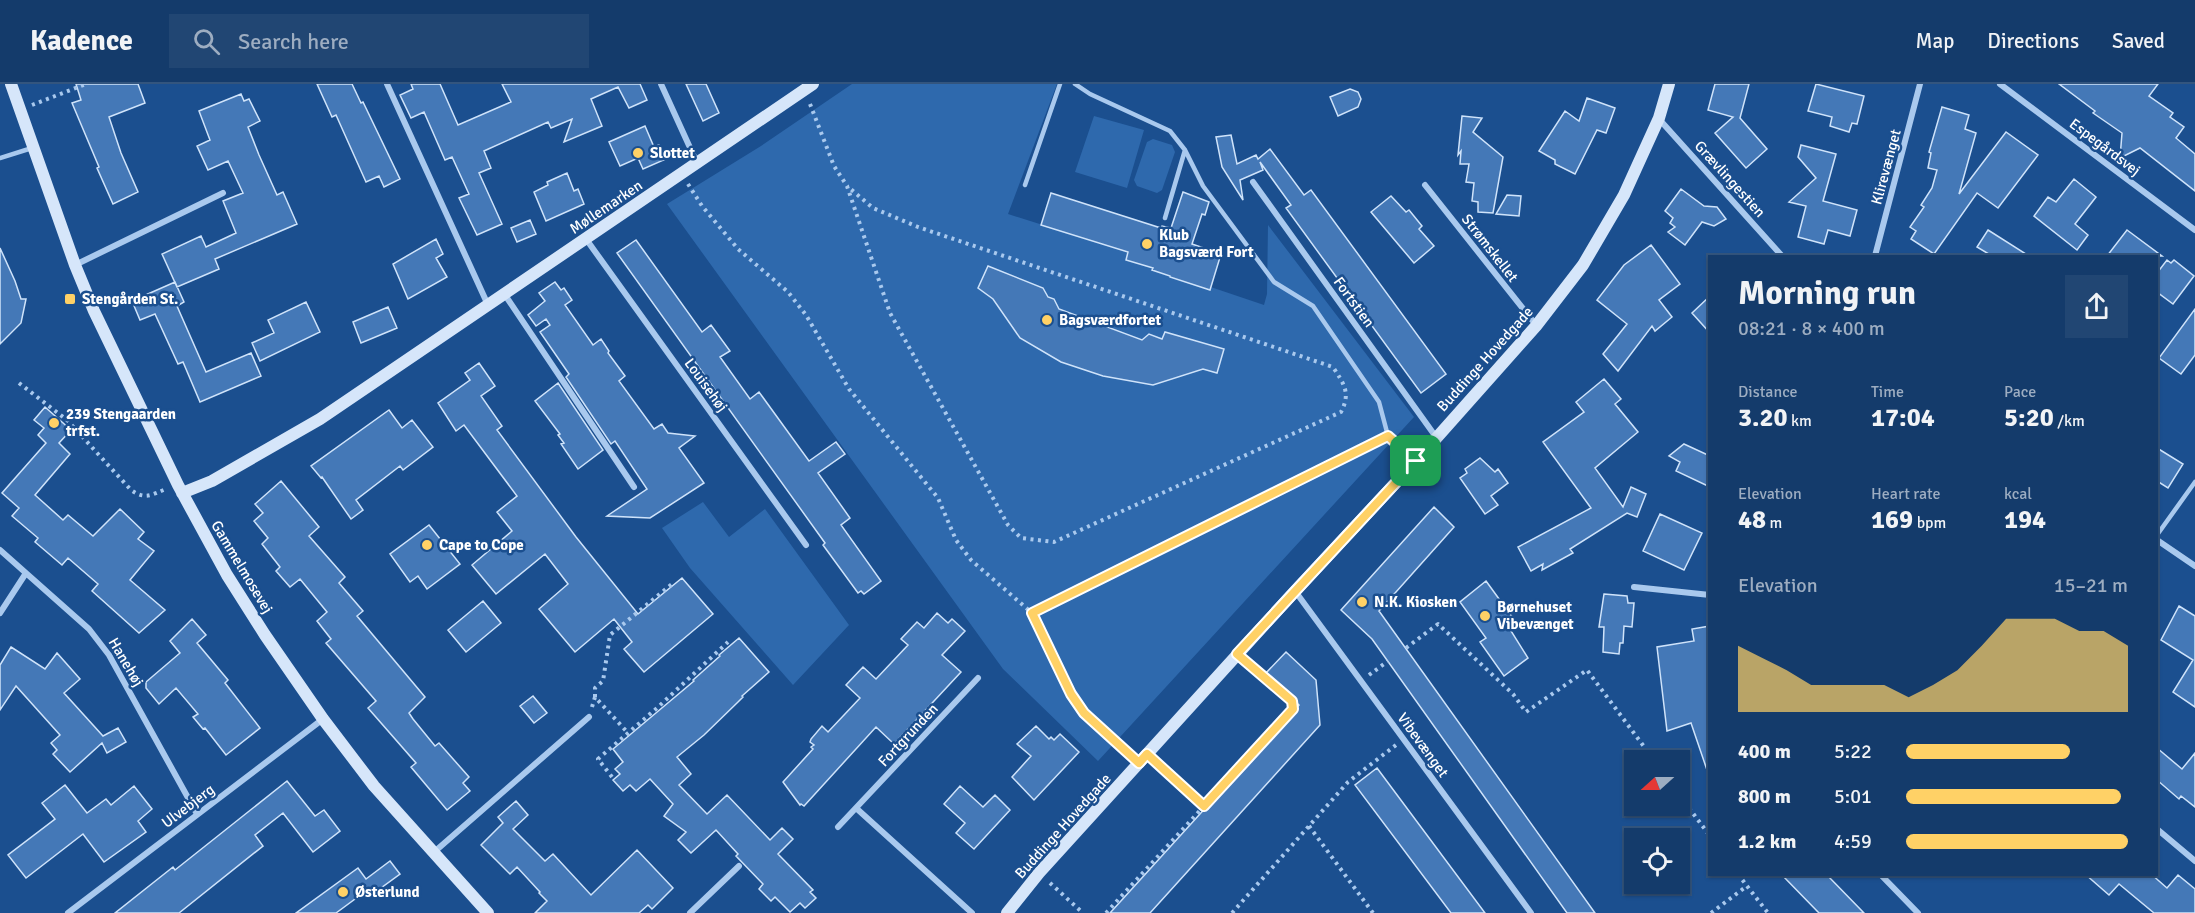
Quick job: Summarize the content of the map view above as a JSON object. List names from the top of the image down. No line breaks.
{"streets":{"street":["Espegårdsvej","Klirevænget","Grævlingestien","Møllemarken","Strømskellet","Fortstien","Buddinge Hovedgade","Louisehøj","Gammelmosevej","Hanehøj","Fortgrunden","Vibevænget","Ulvebjerg"]},"crossings":[["Grævlingestien","Buddinge Hovedgade"],["Møllemarken","Louisehøj"],["Møllemarken","Gammelmosevej"],["Strømskellet","Buddinge Hovedgade"],["Fortstien","Buddinge Hovedgade"],["Buddinge Hovedgade","Vibevænget"],["Gammelmosevej","Ulvebjerg"],["Hanehøj","Ulvebjerg"]],"places":{"other":["Slottet","Klub Bagsværd Fort","Bagsværdfortet","239 Stengaarden trfst.","Cape to Cope","N.K. Kiosken","Børnehuset Vibevænget","Østerlund"],"transit":["Stengården St."]},"north":"left","page":{"header":"Kadence","search":"Search here","nav":["Map","Directions","Saved"],"heading":["Morning run","08:21 · 8 × 400 m"],"stats":[["Distance","3.20 km"],["Time","17:04"],["Pace","5:20 /km"],["Elevation","48 m"],["Heart rate","169 bpm"],["kcal","194"]],"chart":["Elevation","15–21 m"],"list":[{"name":"400 m","note":"5:22"},{"name":"800 m","note":"5:01"},{"name":"1.2 km","note":"4:59"}]}}
